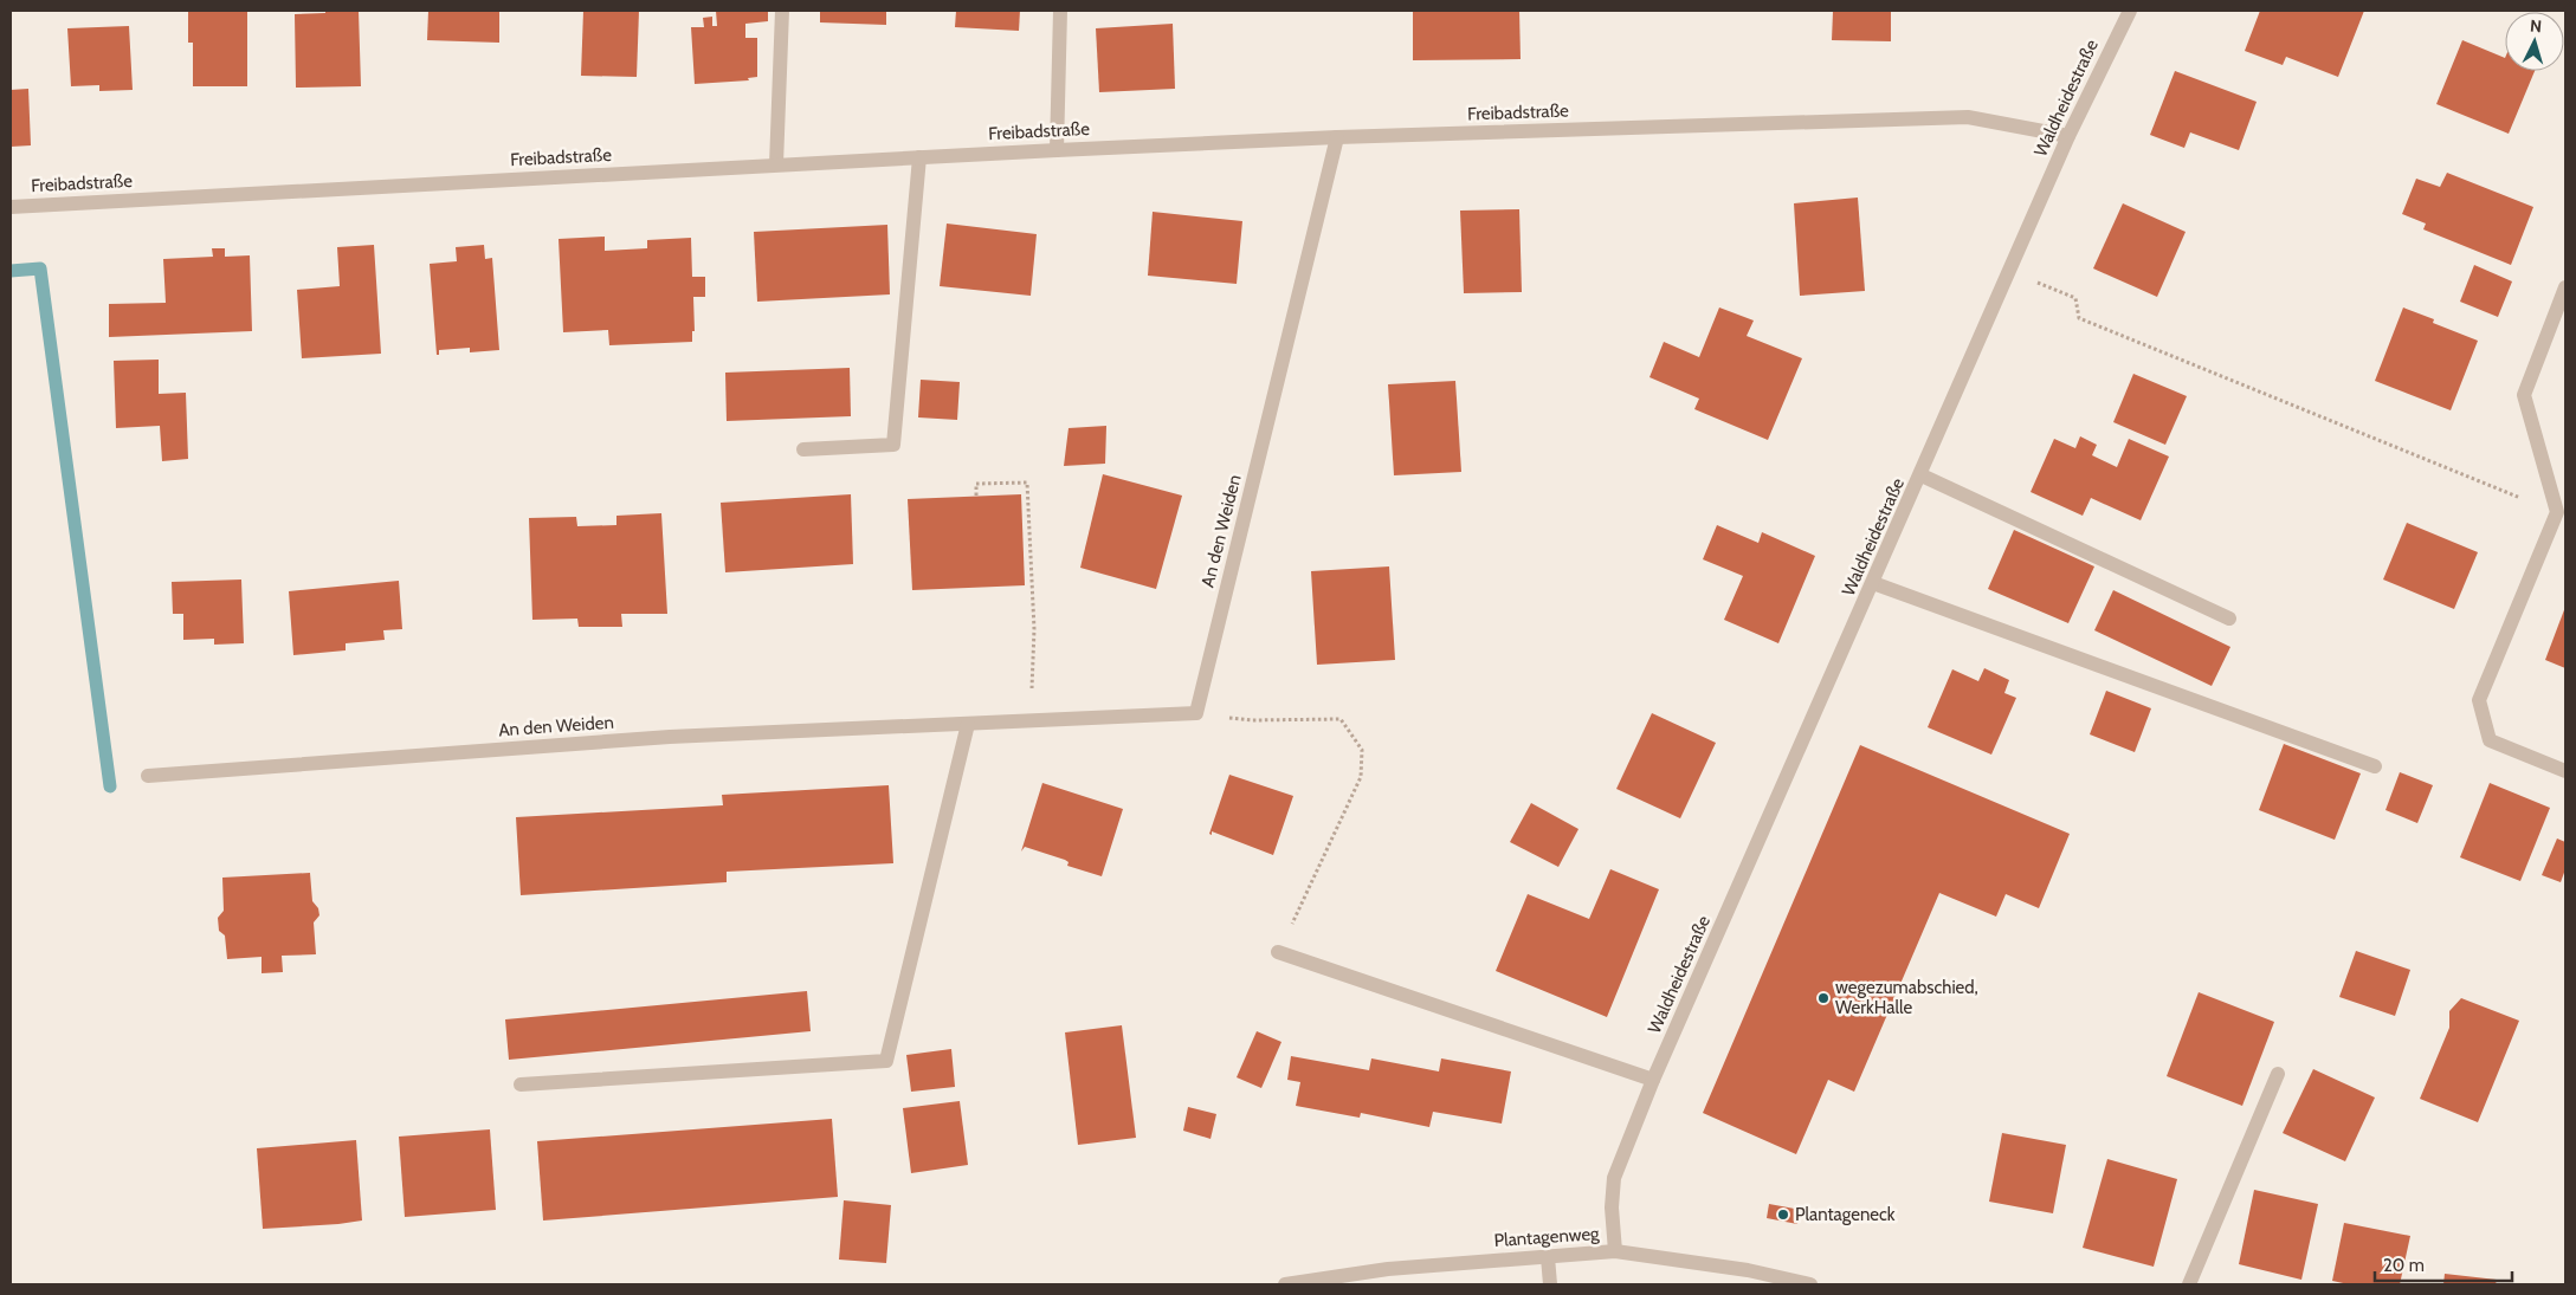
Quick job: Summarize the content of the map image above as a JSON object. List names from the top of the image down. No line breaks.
{"streets":{"street":["Waldheidestraße","Freibadstraße","An den Weiden","Plantagenweg"]},"crossings":[["Waldheidestraße","Freibadstraße"],["Waldheidestraße","Plantagenweg"],["Freibadstraße","An den Weiden"]],"places":["wegezumabschied, WerkHalle","Plantageneck"],"scale_bar":"20 m","north":"top"}
